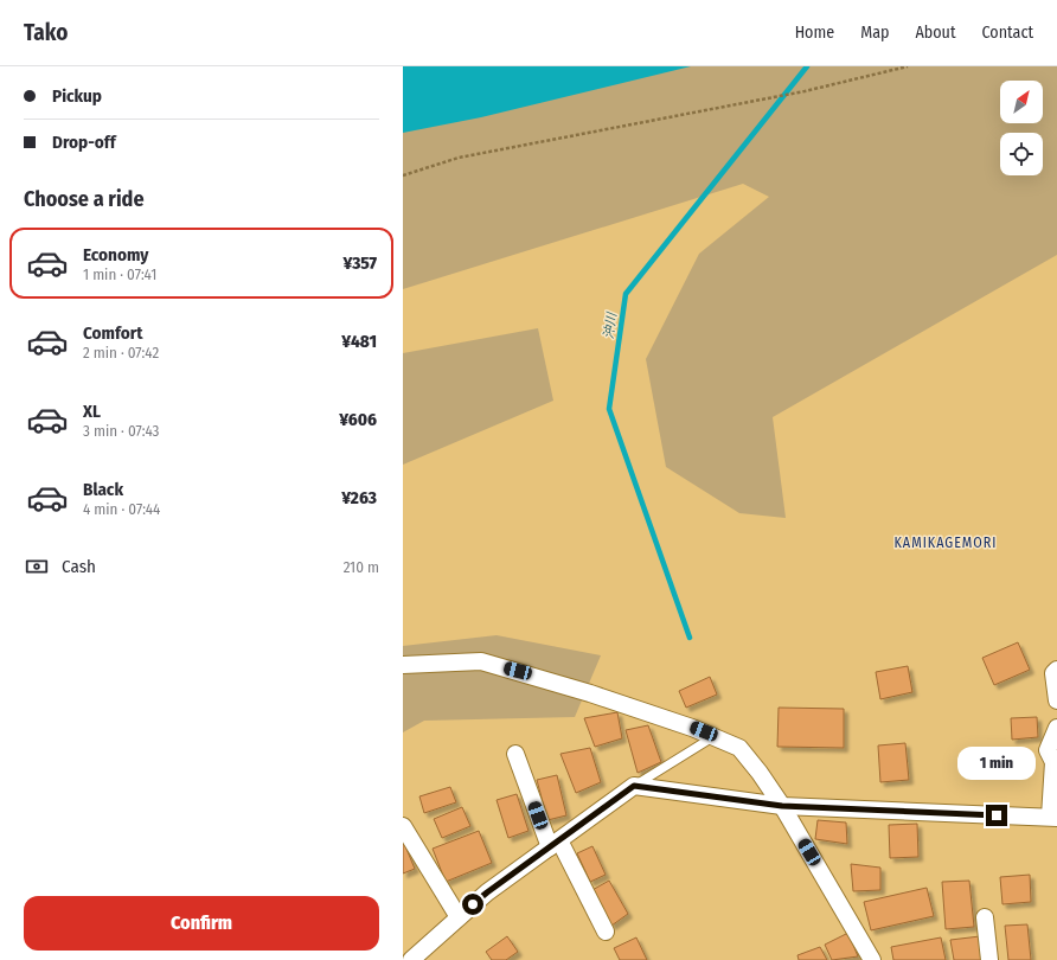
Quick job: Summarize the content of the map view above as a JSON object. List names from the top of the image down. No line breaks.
{"districts":["KAMIKAGEMORI"],"water":["沖川"],"north":"top right","page":{"header":"Tako","nav":["Home","Map","About","Contact"],"banner":["Pickup","Drop-off"],"heading":"Choose a ride","list":[{"name":"Economy","note":"1 min · 07:41","value":"¥357"},{"name":"Comfort","note":"2 min · 07:42","value":"¥481"},{"name":"XL","note":"3 min · 07:43","value":"¥606"},{"name":"Black","note":"4 min · 07:44","value":"¥263"}],"pay":["Cash","210 m"],"bubble":"1 min","buttons":"Confirm"}}
